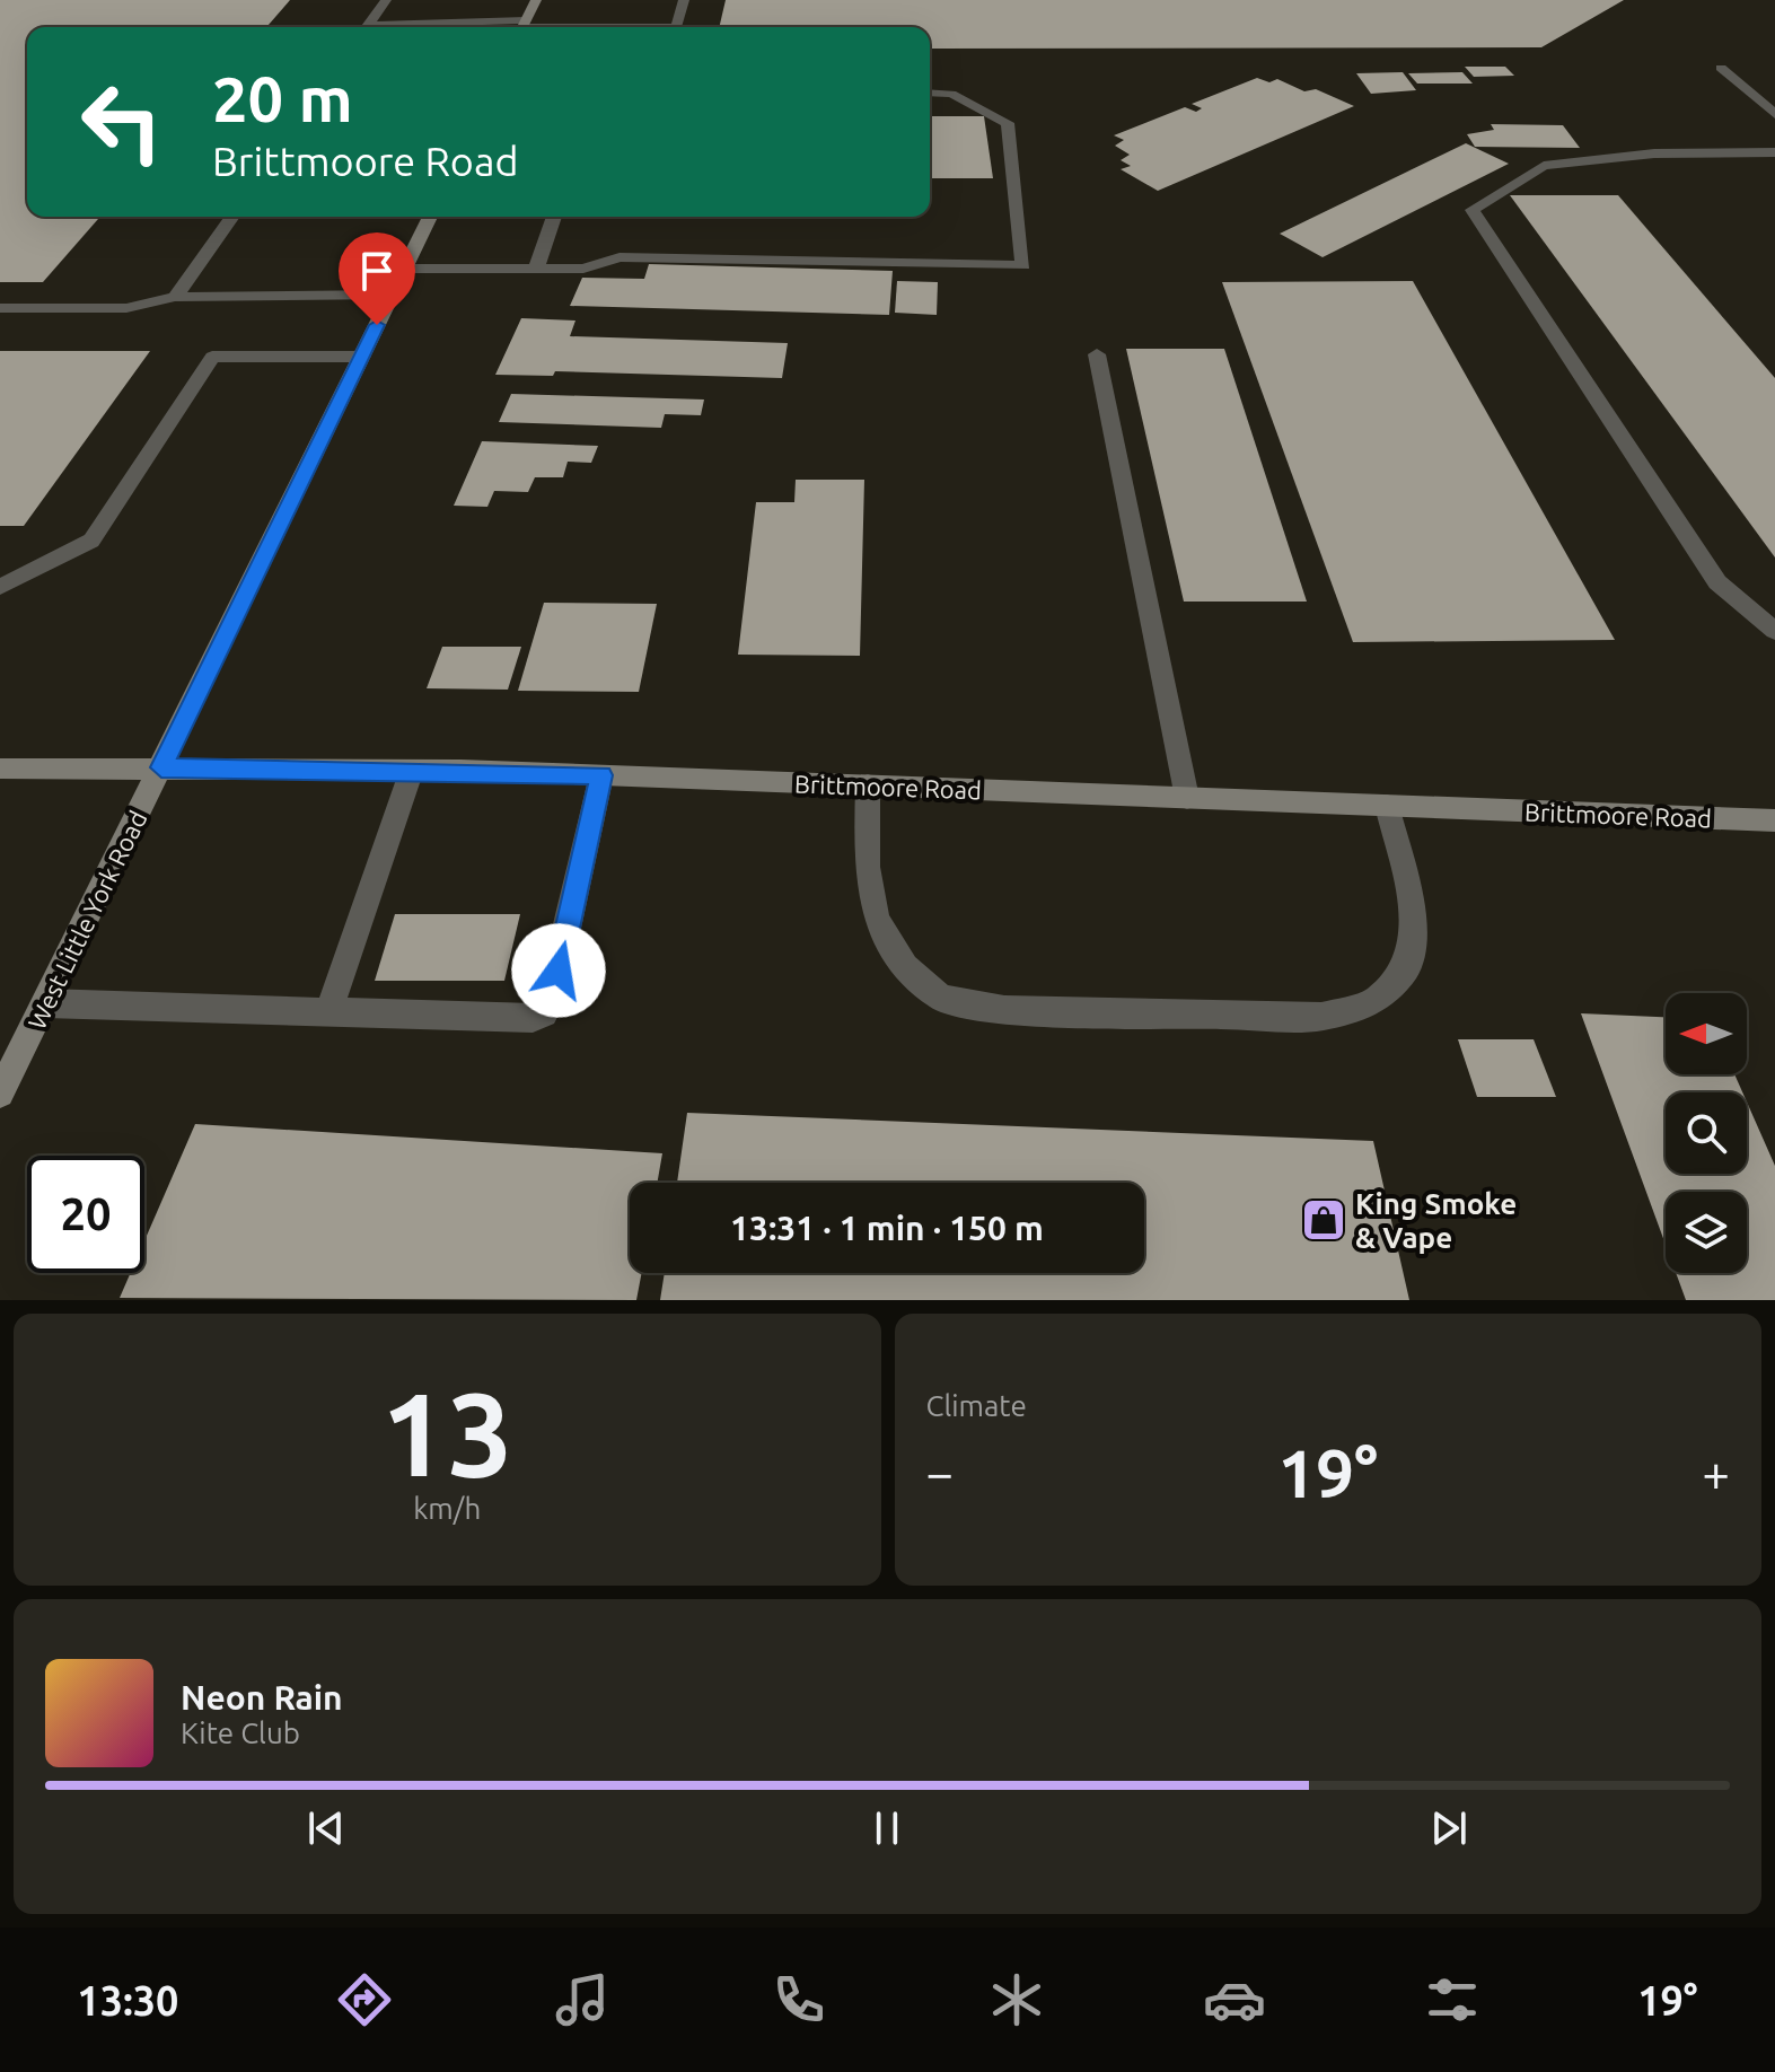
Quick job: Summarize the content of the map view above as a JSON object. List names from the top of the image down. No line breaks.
{"streets":{"main road":["Brittmoore Road","West Little York Road"]},"crossings":[["Brittmoore Road","West Little York Road"]],"places":{"shop":["King Smoke & Vape"]},"north":"left","page":{"turn":["20 m","Brittmoore Road"],"limit":"20","trip":"13:31 · 1 min · 150 m","tile":[["13","km/h"],"Climate"],"heat":["−","19°","+"],"song":["Neon Rain","Kite Club"],"tabs":["13:30","19°"]}}
